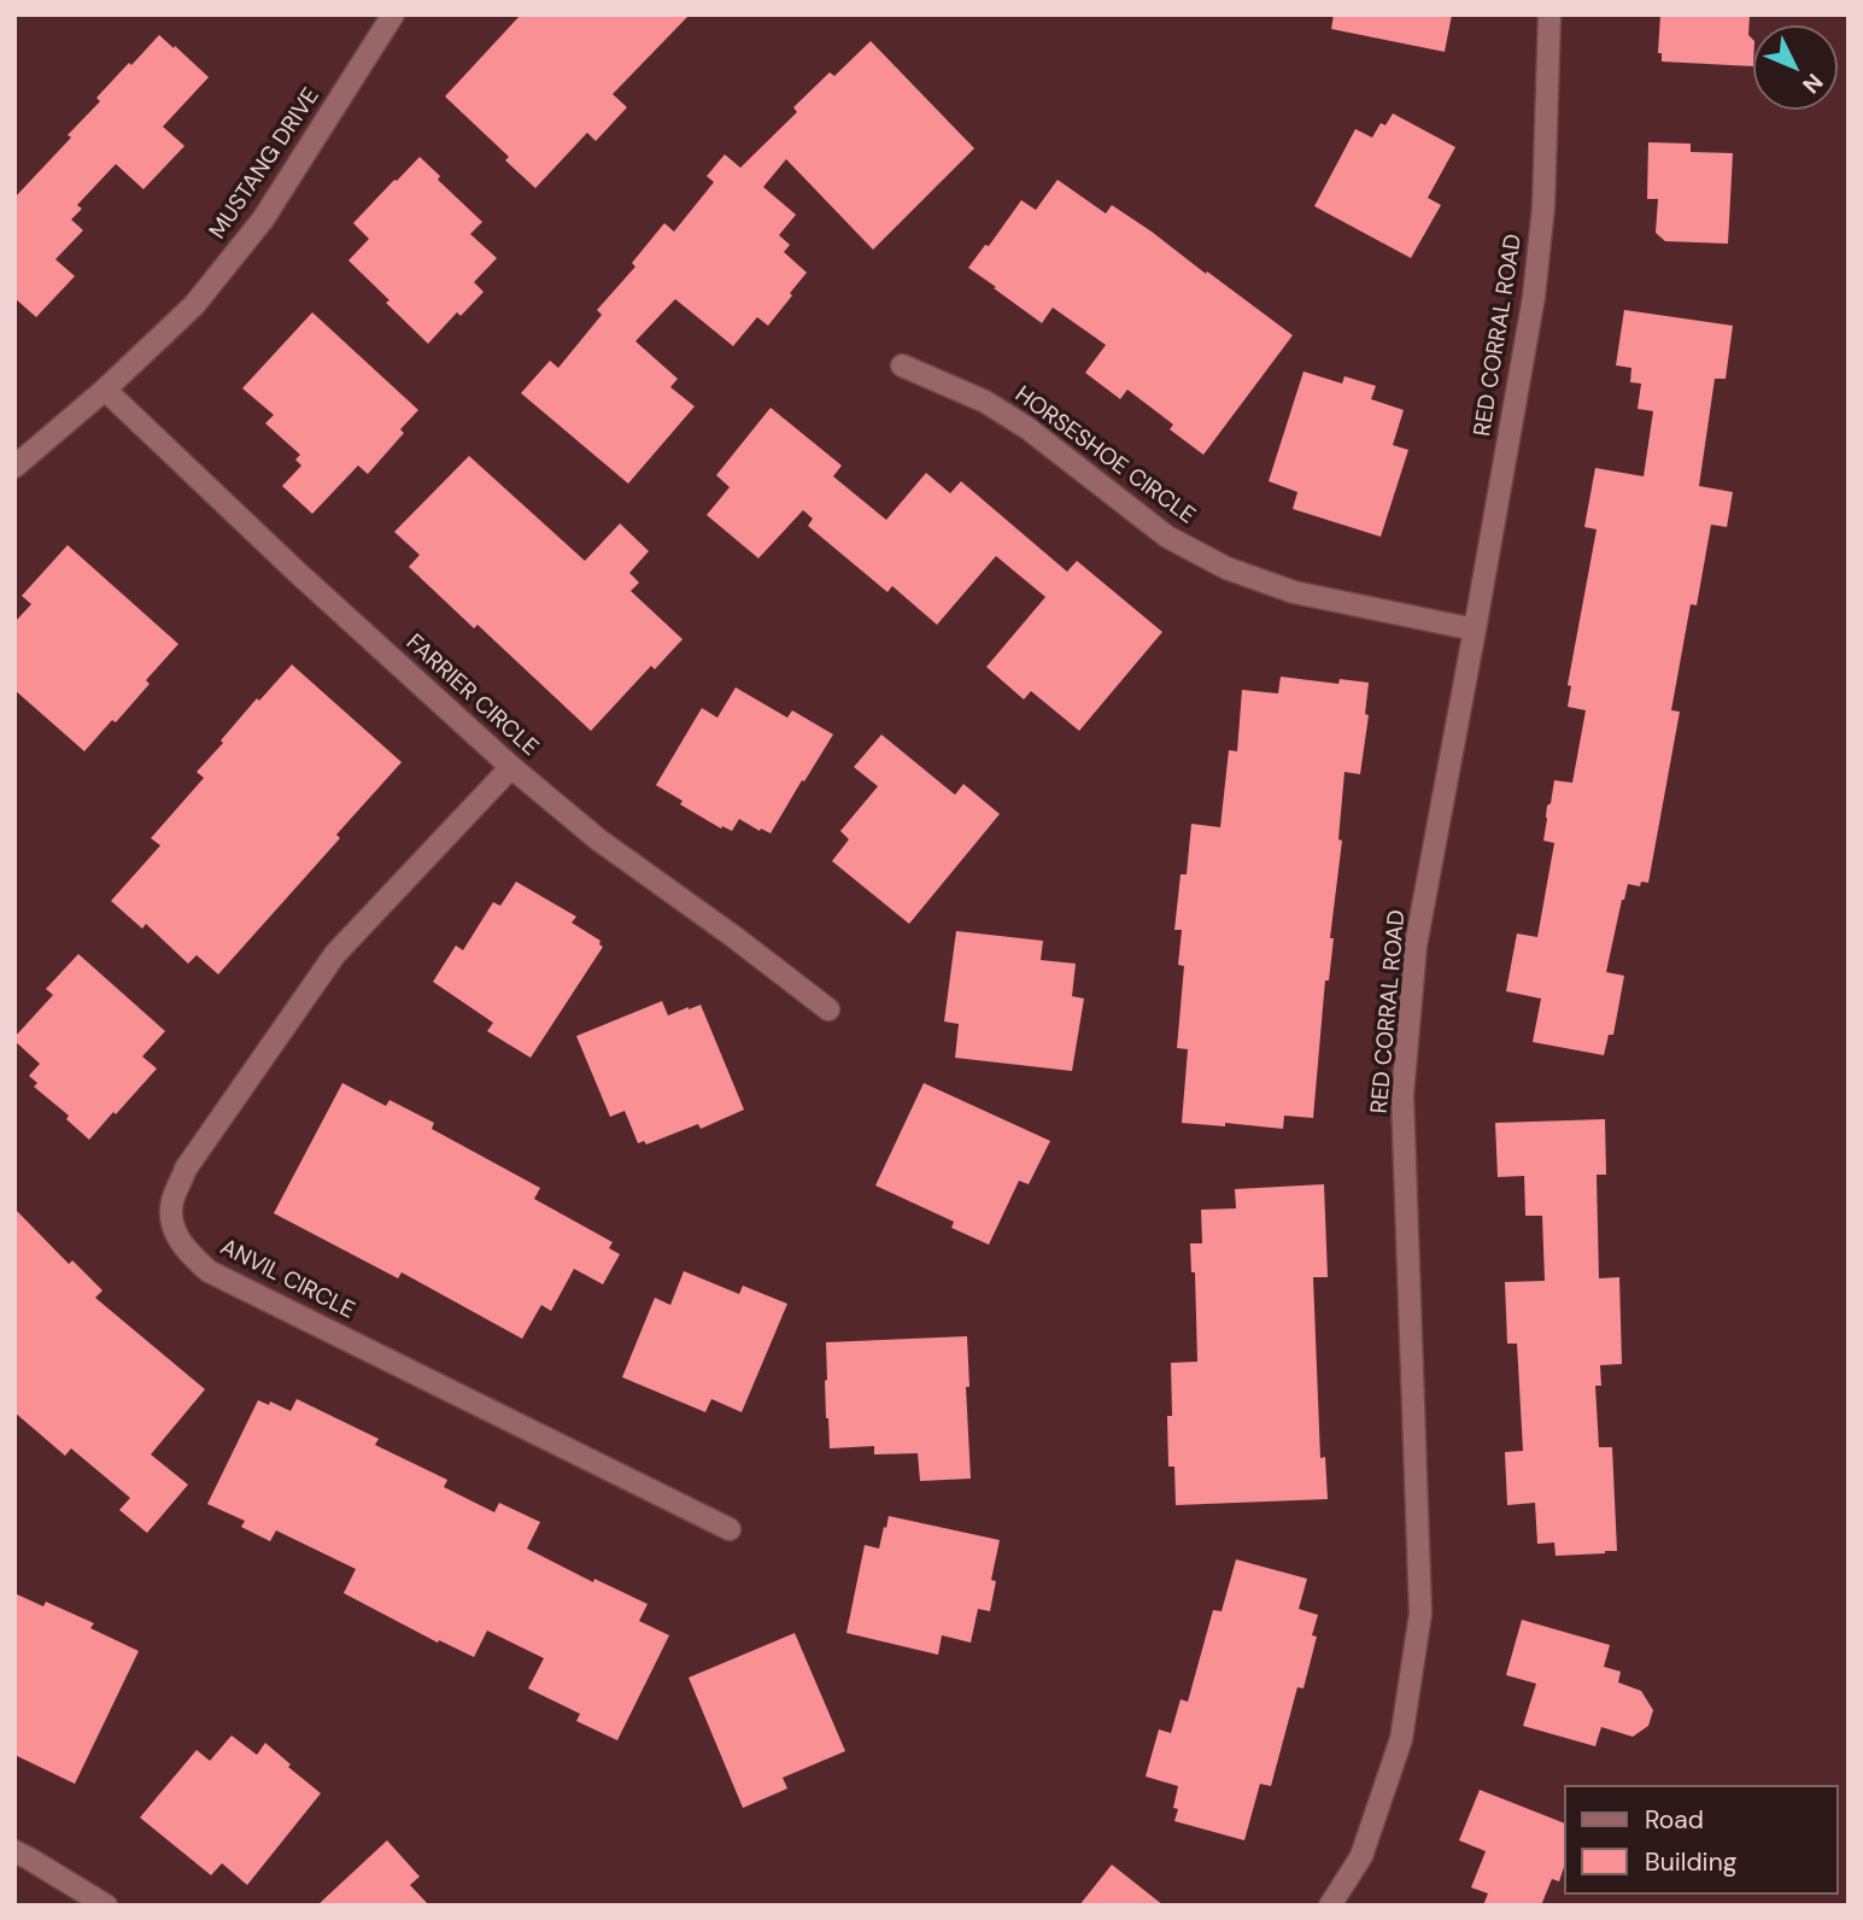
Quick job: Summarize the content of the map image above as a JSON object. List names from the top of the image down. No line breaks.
{"streets":{"street":["MUSTANG DRIVE","RED CORRAL ROAD","HORSESHOE CIRCLE","FARRIER CIRCLE","ANVIL CIRCLE"]},"crossings":[["MUSTANG DRIVE","FARRIER CIRCLE"],["RED CORRAL ROAD","HORSESHOE CIRCLE"],["FARRIER CIRCLE","ANVIL CIRCLE"]],"legend":["Road","Building"],"north":"bottom right"}
